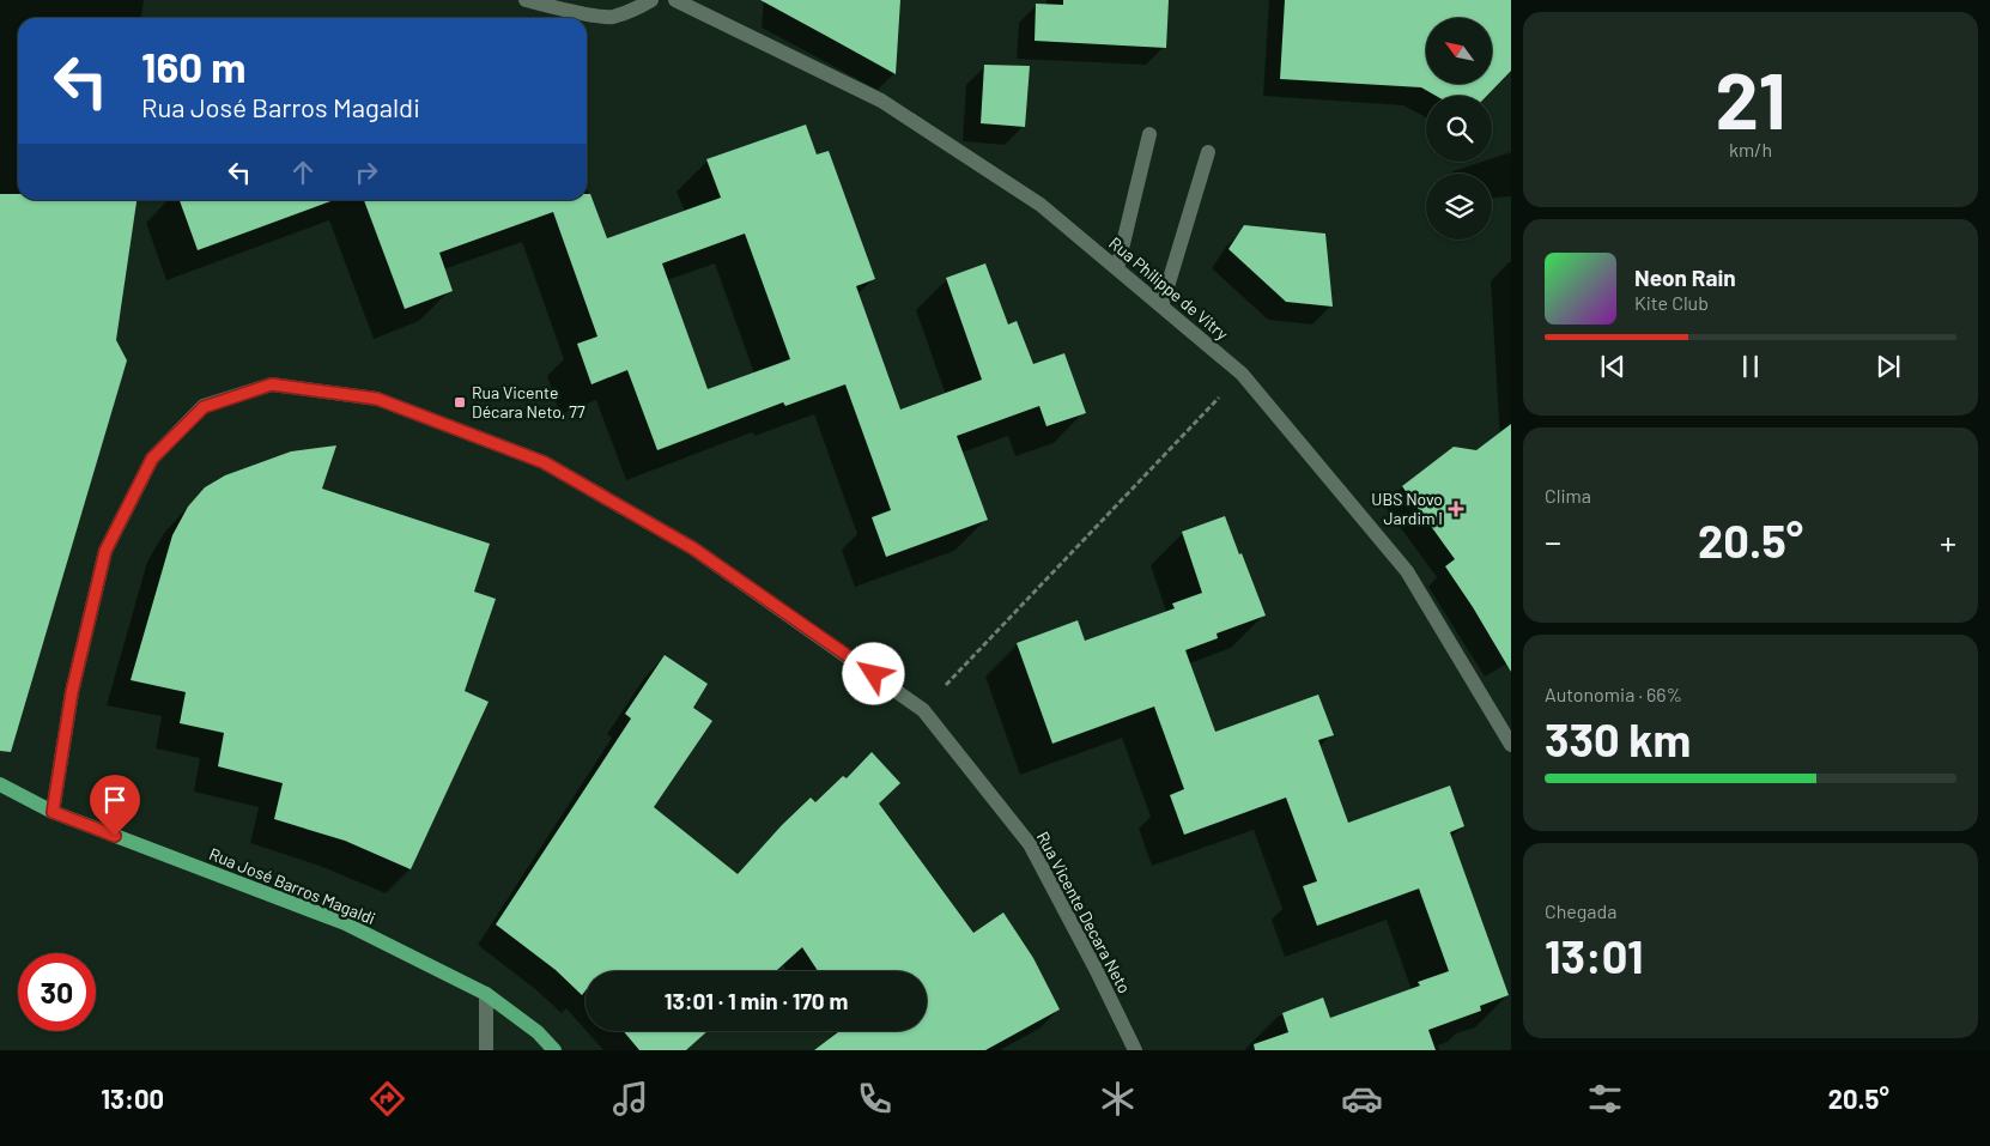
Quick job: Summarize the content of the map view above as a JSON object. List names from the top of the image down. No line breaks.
{"streets":{"main road":["Rua José Barros Magaldi"],"street":["Rua Philippe de Vitry","Rua Vicente Decara Neto"]},"crossings":[["Rua José Barros Magaldi","Rua Vicente Decara Neto"]],"places":{"transit":["Rua Vicente Décara Neto, 77"],"health":["UBS Novo Jardim I"]},"north":"top left","page":{"tile":[["21","km/h"],"Clima",["Autonomia · 66%","330 km"],["Chegada","13:01"]],"turn":["160 m","Rua José Barros Magaldi"],"song":["Neon Rain","Kite Club"],"heat":["−","20.5°","+"],"limit":"30","trip":"13:01 · 1 min · 170 m","tabs":["13:00","20.5°"]}}
